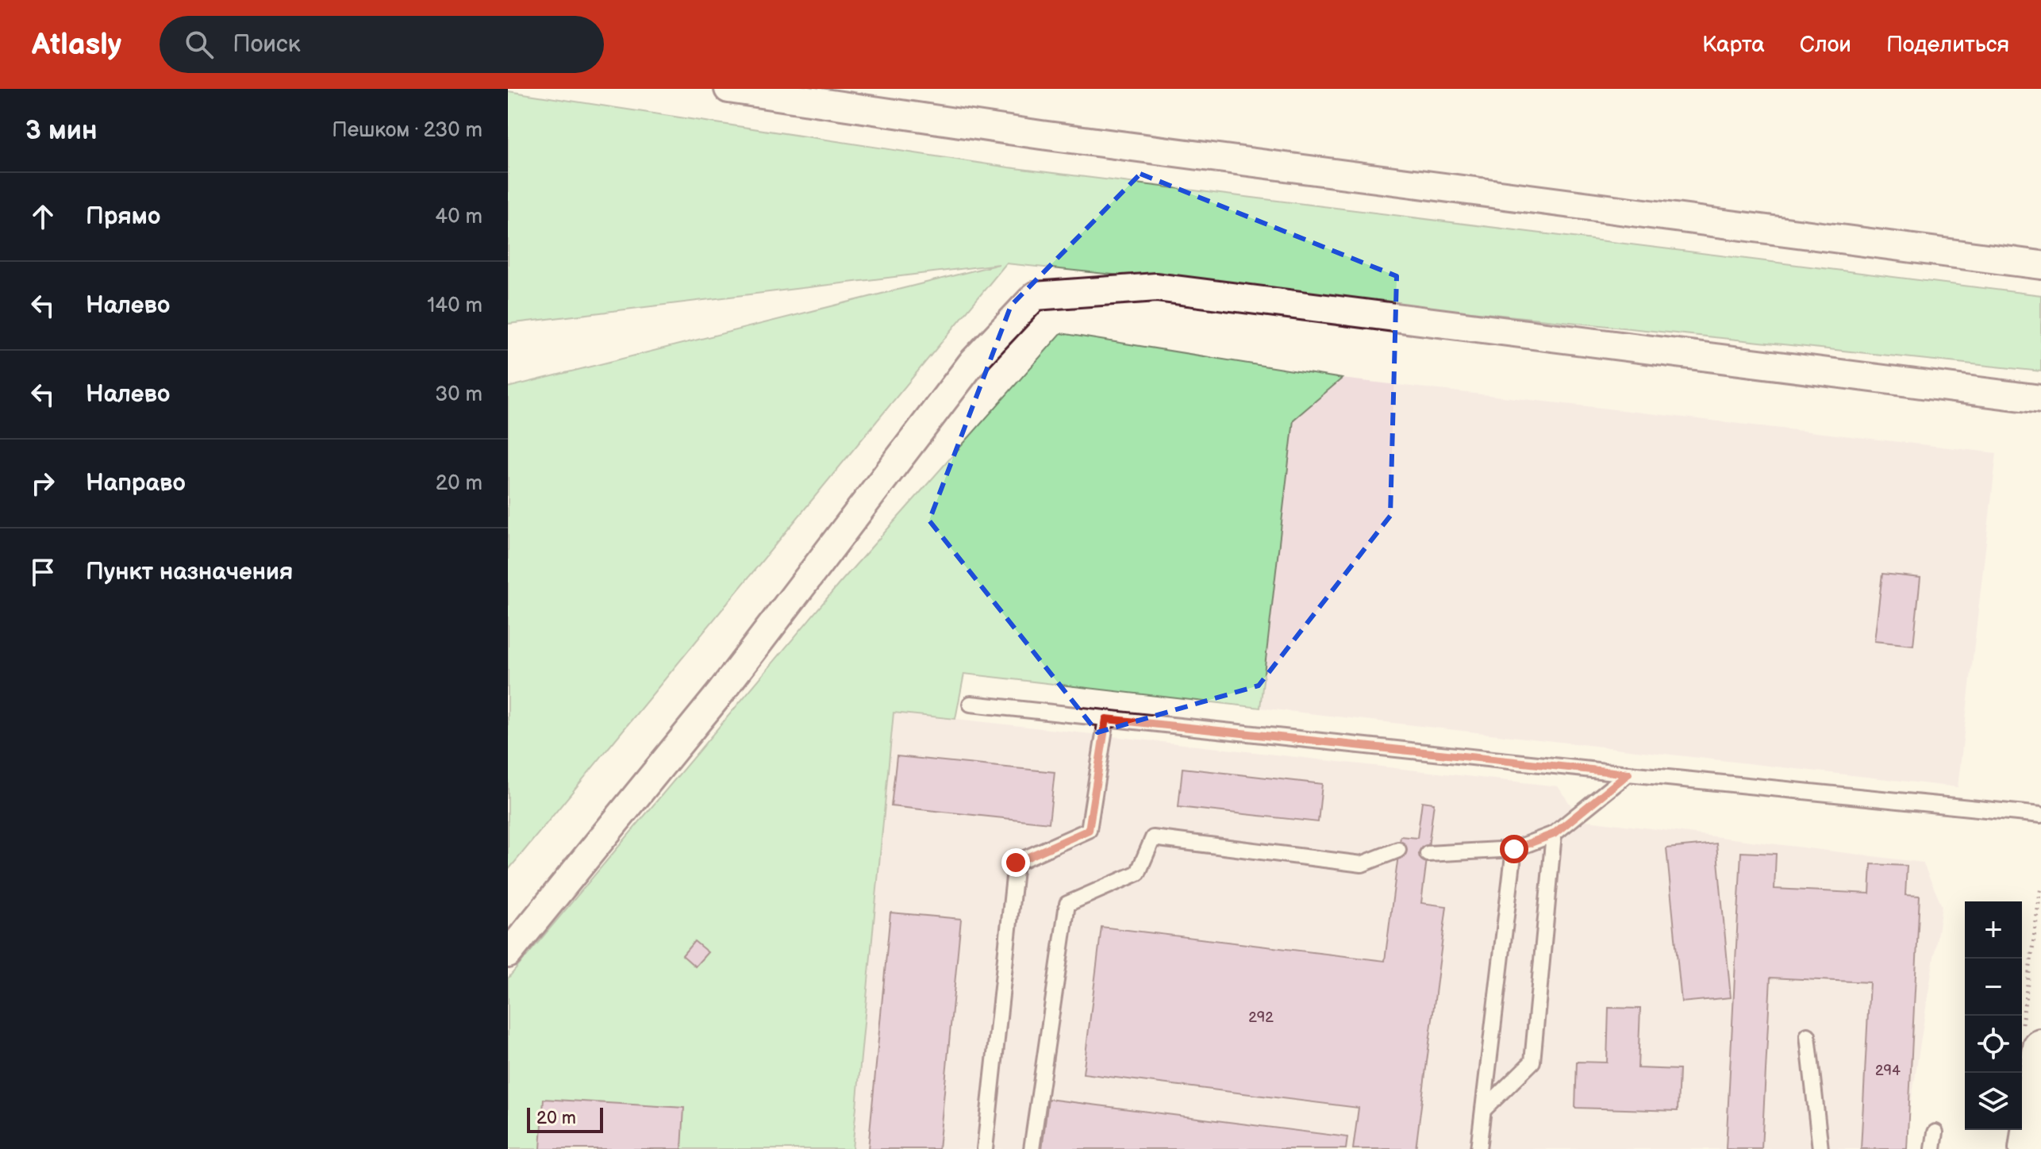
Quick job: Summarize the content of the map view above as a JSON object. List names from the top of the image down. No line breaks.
{"house_numbers":["292","294"],"scale_bar":"20 m","page":{"header":"Atlasly","search":"Поиск","nav":["Карта","Слои","Поделиться"],"heading":["3 мин","Пешком · 230 m"],"list":[["Прямо","40 m"],["Налево","140 m"],["Налево","30 m"],["Направо","20 m"],"Пункт назначения"],"map_buttons":["+","−"],"scale":"20 m"}}
